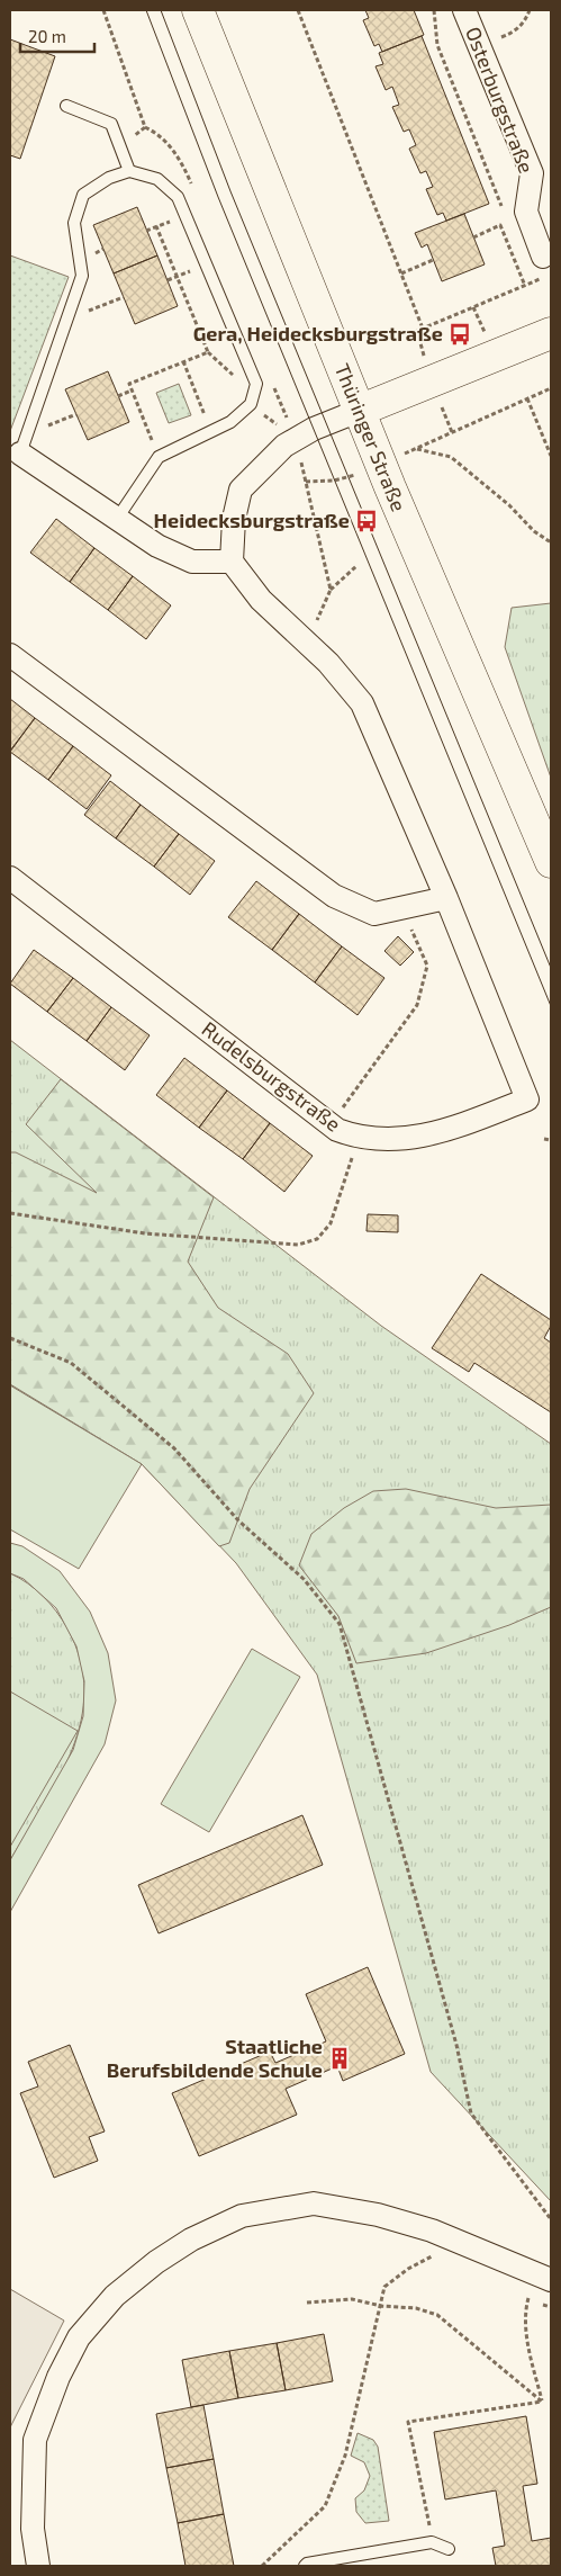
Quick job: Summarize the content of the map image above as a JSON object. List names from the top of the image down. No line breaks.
{"streets":{"main road":["Thüringer Straße"],"street":["Osterburgstraße","Rudelsburgstraße"]},"places":{"bus stop":["Gera, Heidecksburgstraße","Heidecksburgstraße"],"building":["Staatliche Berufsbildende Schule"]},"scale_bar":"20 m"}
